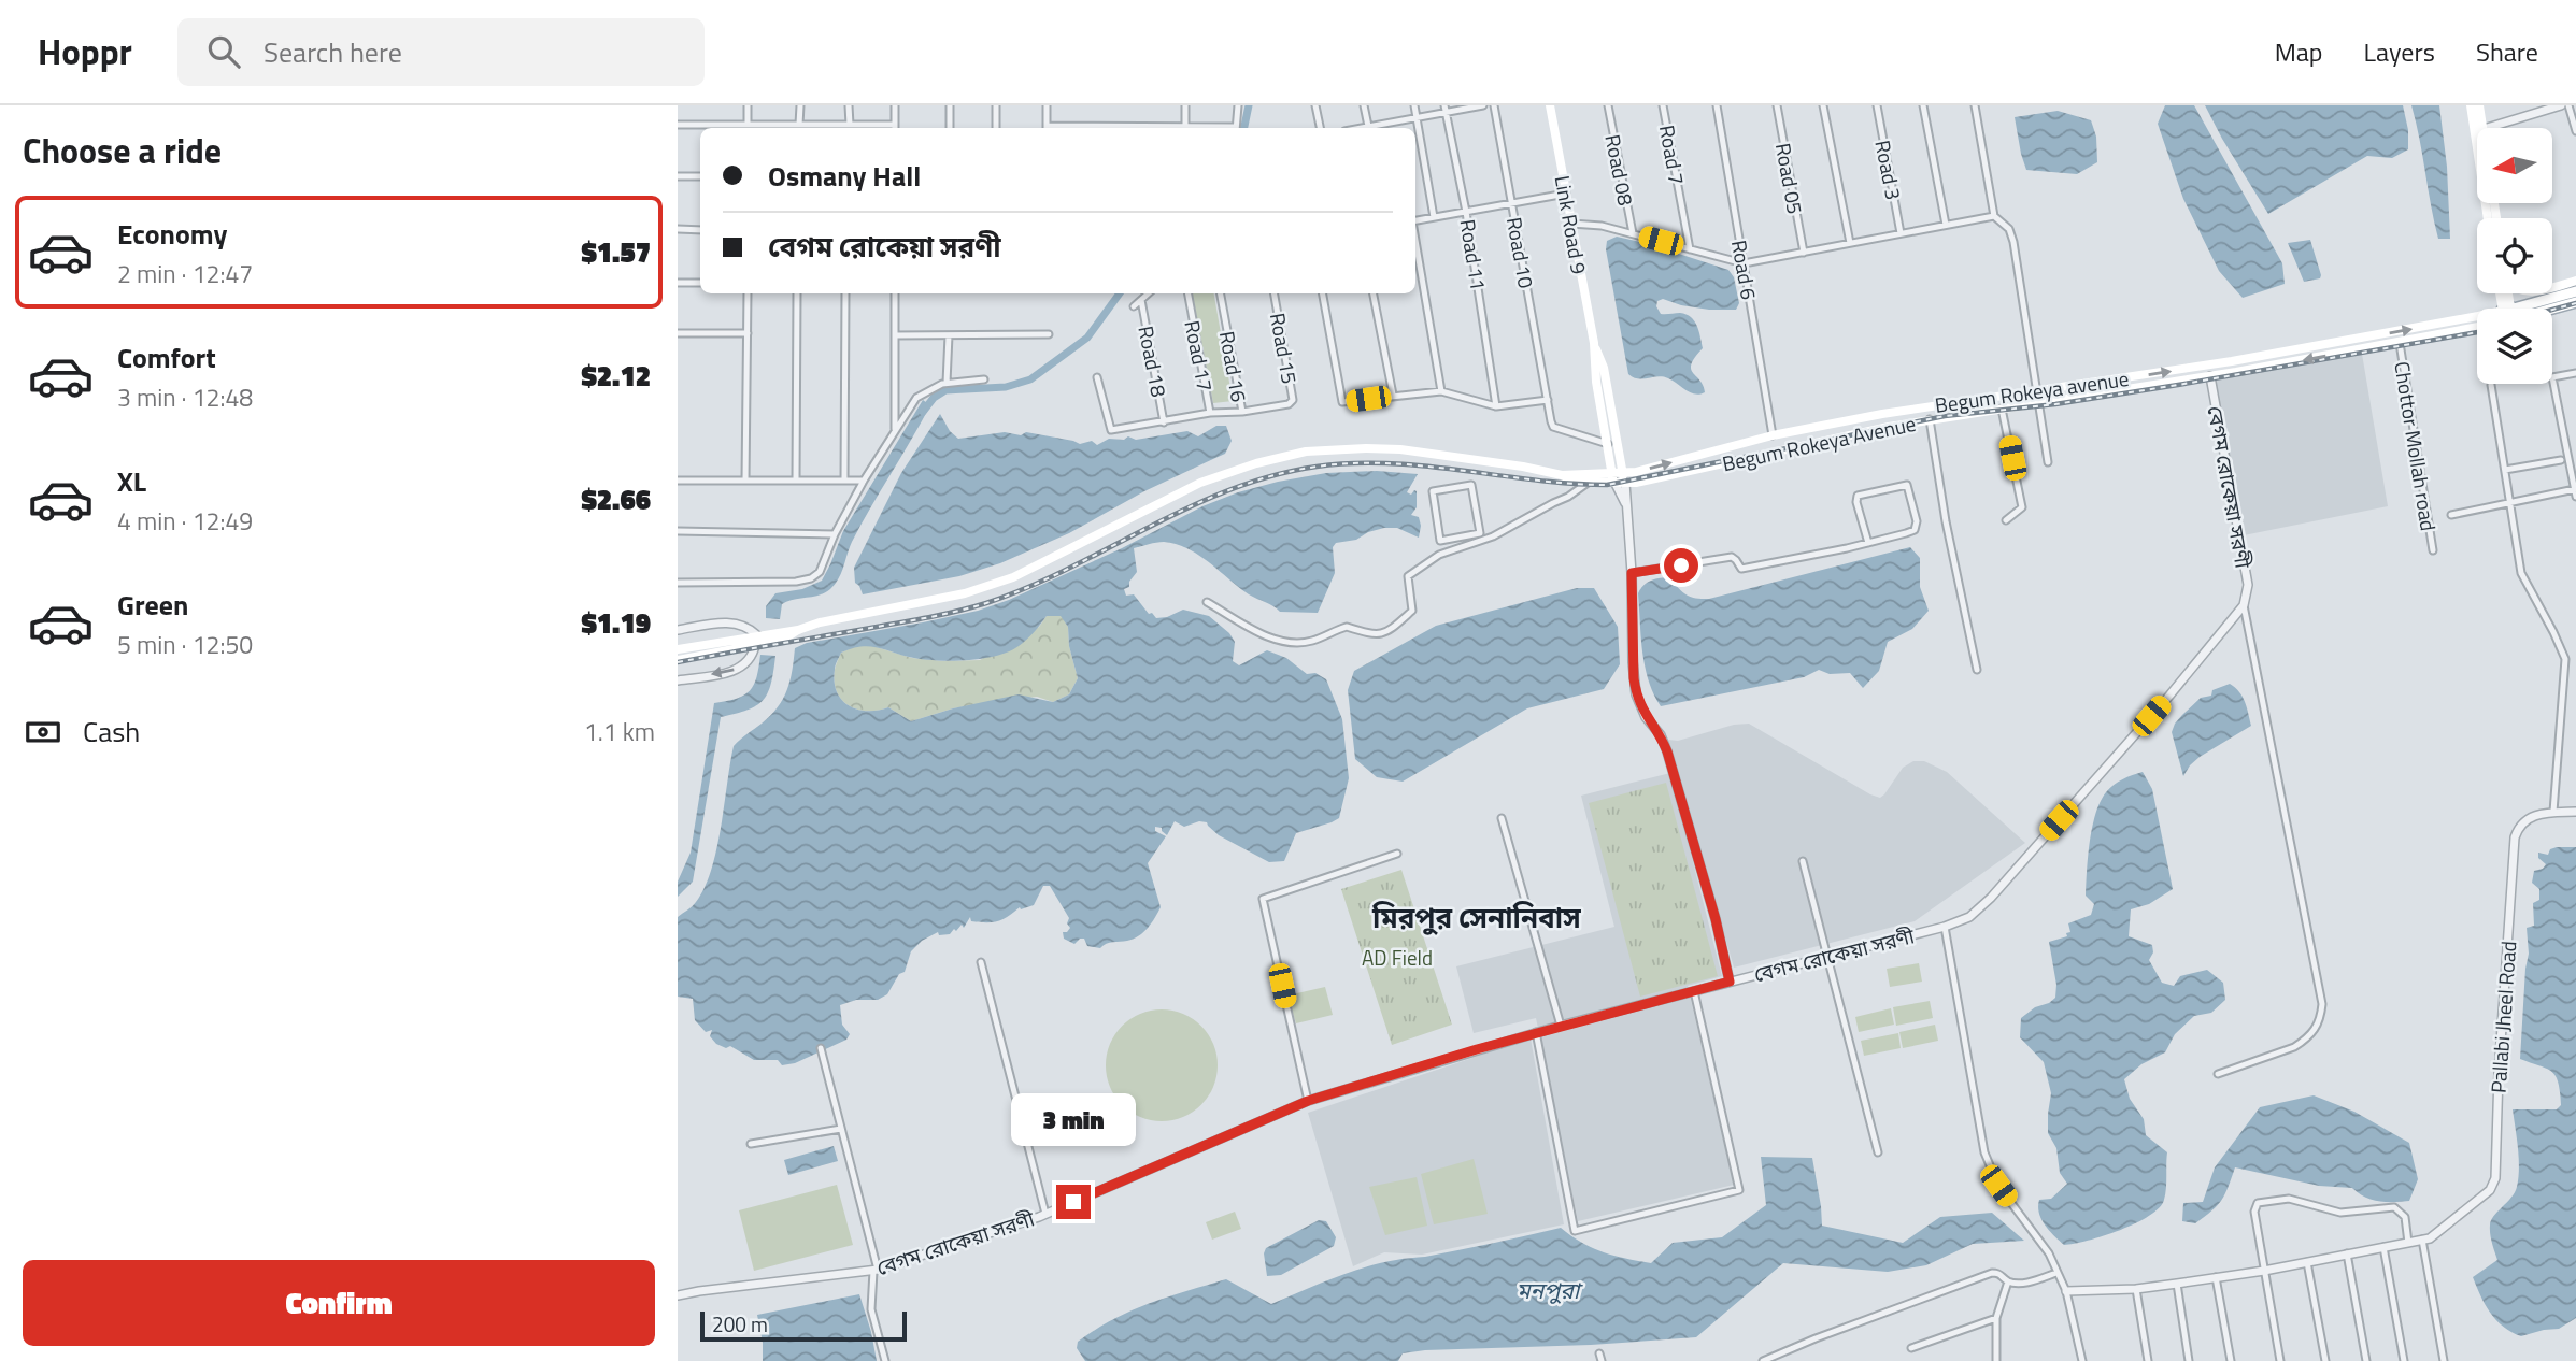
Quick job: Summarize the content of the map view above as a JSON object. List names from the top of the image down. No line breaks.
{"streets":{"main road":["Link Road 9","Begum Rokeya avenue","Begum Rokeya Avenue","বেগম রোকেয়া সরণী"],"street":["Road 7","Road 08","Road 3","Road 05","Road 10","Road 11","Road 6","Road 15","Road 17","Road 18","Road 16","Chottor Mollah road","Pallabi Jheel Road"]},"crossings":[["Link Road 9","Road 10"],["Link Road 9","Begum Rokeya avenue"],["Link Road 9","Begum Rokeya Avenue"],["Road 6","Begum Rokeya avenue"],["Road 15","Road 16"],["Road 17","Road 18"],["Road 17","Road 16"],["Begum Rokeya avenue","Begum Rokeya Avenue"],["Begum Rokeya Avenue","বেগম রোকেয়া সরণী"],["Chottor Mollah road","বেগম রোকেয়া সরণী"]],"one_way":["Begum Rokeya avenue"],"districts":["মিরপুর সেনানিবাস"],"water":["মনপুরা"],"parks":["AD Field"],"scale_bar":"200 m","north":"left","page":{"header":"Hoppr","search":"Search here","nav":["Map","Layers","Share"],"heading":"Choose a ride","banner":["Osmany Hall","বেগম রোকেয়া সরণী"],"list":[{"name":"Economy","note":"2 min · 12:47","value":"$1.57"},{"name":"Comfort","note":"3 min · 12:48","value":"$2.12"},{"name":"XL","note":"4 min · 12:49","value":"$2.66"},{"name":"Green","note":"5 min · 12:50","value":"$1.19"}],"pay":["Cash","1.1 km"],"bubble":"3 min","buttons":"Confirm","scale":"200 m"}}
